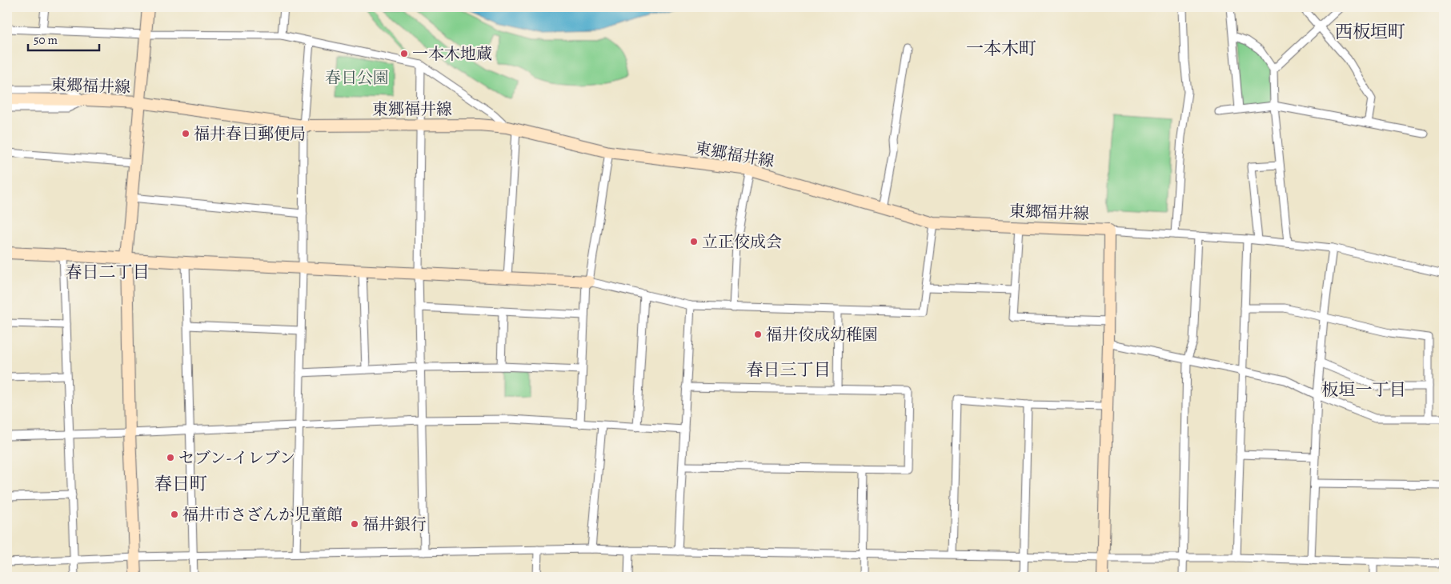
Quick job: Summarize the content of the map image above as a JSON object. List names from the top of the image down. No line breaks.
{"streets":{"main road":["東郷福井線"]},"districts":["西板垣町","一本木町","春日二丁目","春日三丁目","板垣一丁目","春日町"],"parks":["春日公園"],"places":["一本木地蔵","福井春日郵便局","立正佼成会","福井佼成幼稚園","セブン-イレブン","福井市さざんか児童館","福井銀行"],"scale_bar":"50 m"}
